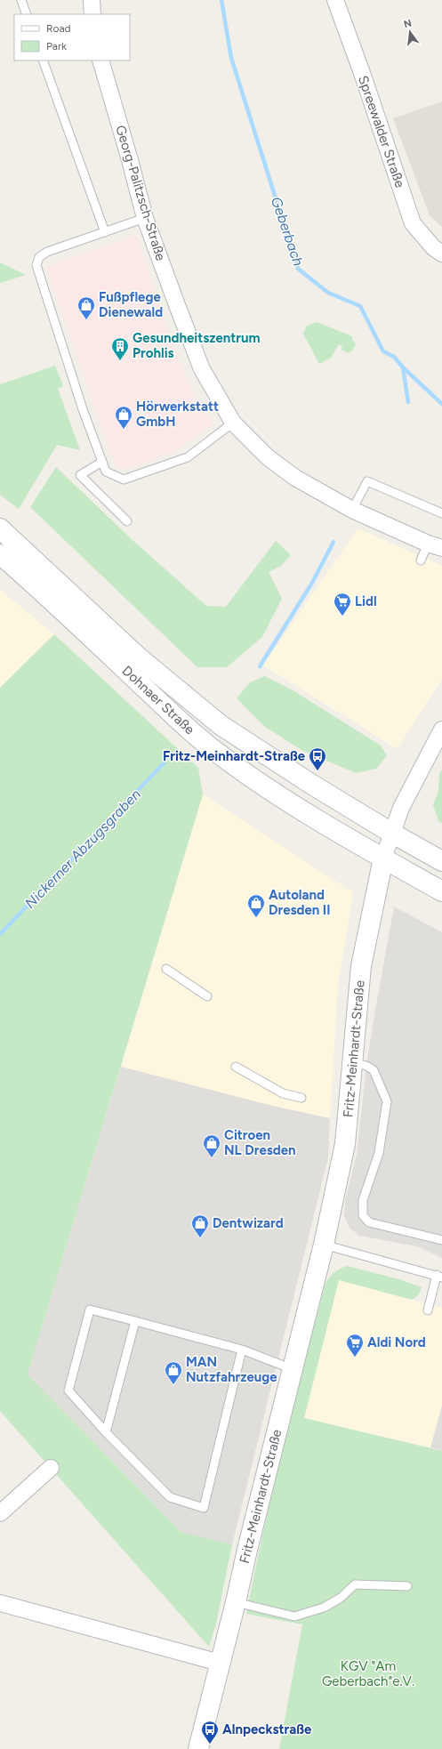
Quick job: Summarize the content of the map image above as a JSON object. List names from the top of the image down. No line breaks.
{"streets":{"main road":["Dohnaer Straße","Fritz-Meinhardt-Straße"],"street":["Spreewalder Straße","Georg-Palitzsch-Straße"]},"crossings":[["Dohnaer Straße","Fritz-Meinhardt-Straße"]],"water":["Geberbach","Nickerner Abzugsgraben"],"parks":["KGV \"Am Geberbach\"e.V."],"places":{"shop":["Fußpflege Dienewald","Hörwerkstatt GmbH","Autoland Dresden II","Citroen NL Dresden","Dentwizard","MAN Nutzfahrzeuge"],"building":["Gesundheitszentrum Prohlis"],"supermarket":["Lidl","Aldi Nord"],"bus stop":["Fritz-Meinhardt-Straße","Alnpeckstraße"]},"legend":["Road","Park"],"north":"top"}
